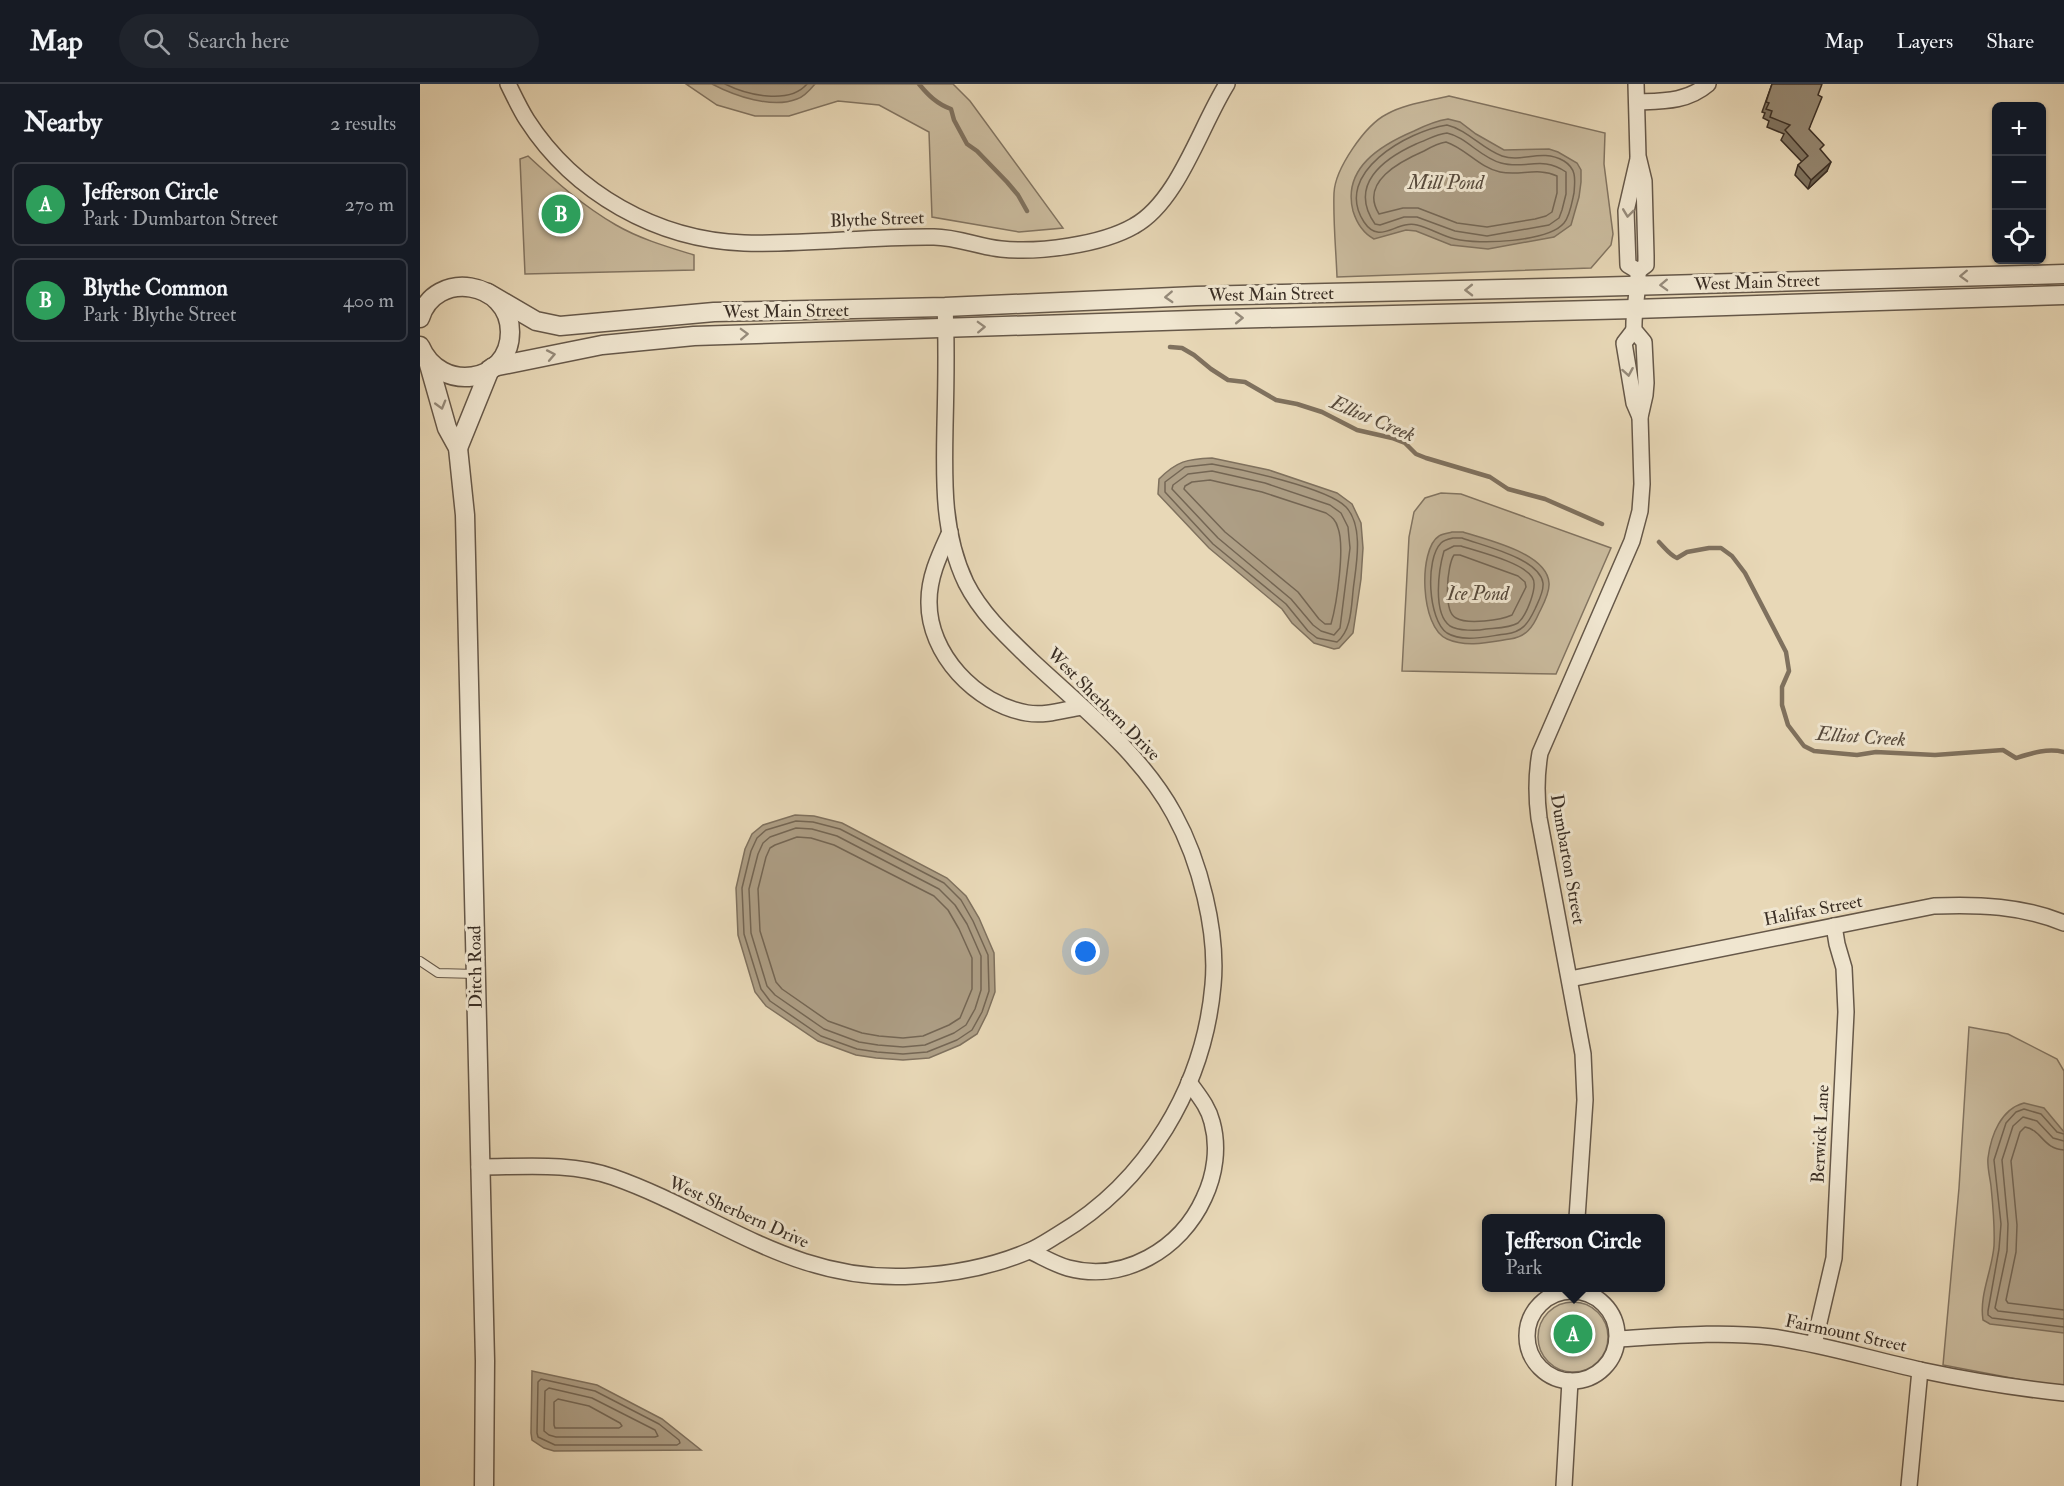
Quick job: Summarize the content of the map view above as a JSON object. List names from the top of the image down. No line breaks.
{"streets":{"street":["Blythe Street","West Main Street","West Sherbern Drive","Dumbarton Street","Halifax Street","Ditch Road","Berwick Lane","Fairmount Street"]},"crossings":[["West Main Street","West Sherbern Drive"],["West Main Street","Dumbarton Street"],["West Main Street","Ditch Road"],["West Sherbern Drive","Ditch Road"],["Dumbarton Street","Halifax Street"],["Halifax Street","Berwick Lane"],["Berwick Lane","Fairmount Street"]],"water":["Mill Pond","Elliot Creek","Ice Pond"],"page":{"header":"Map","search":"Search here","nav":["Map","Layers","Share"],"heading":["Nearby","2 results"],"map_buttons":["+","−"],"list":[{"mark":"A","name":"Jefferson Circle","note":"Park · Dumbarton Street","value":"270 m"},{"mark":"B","name":"Blythe Common","note":"Park · Blythe Street","value":"400 m"}],"pins":["B","A"],"popup":["Jefferson Circle","Park"]}}
